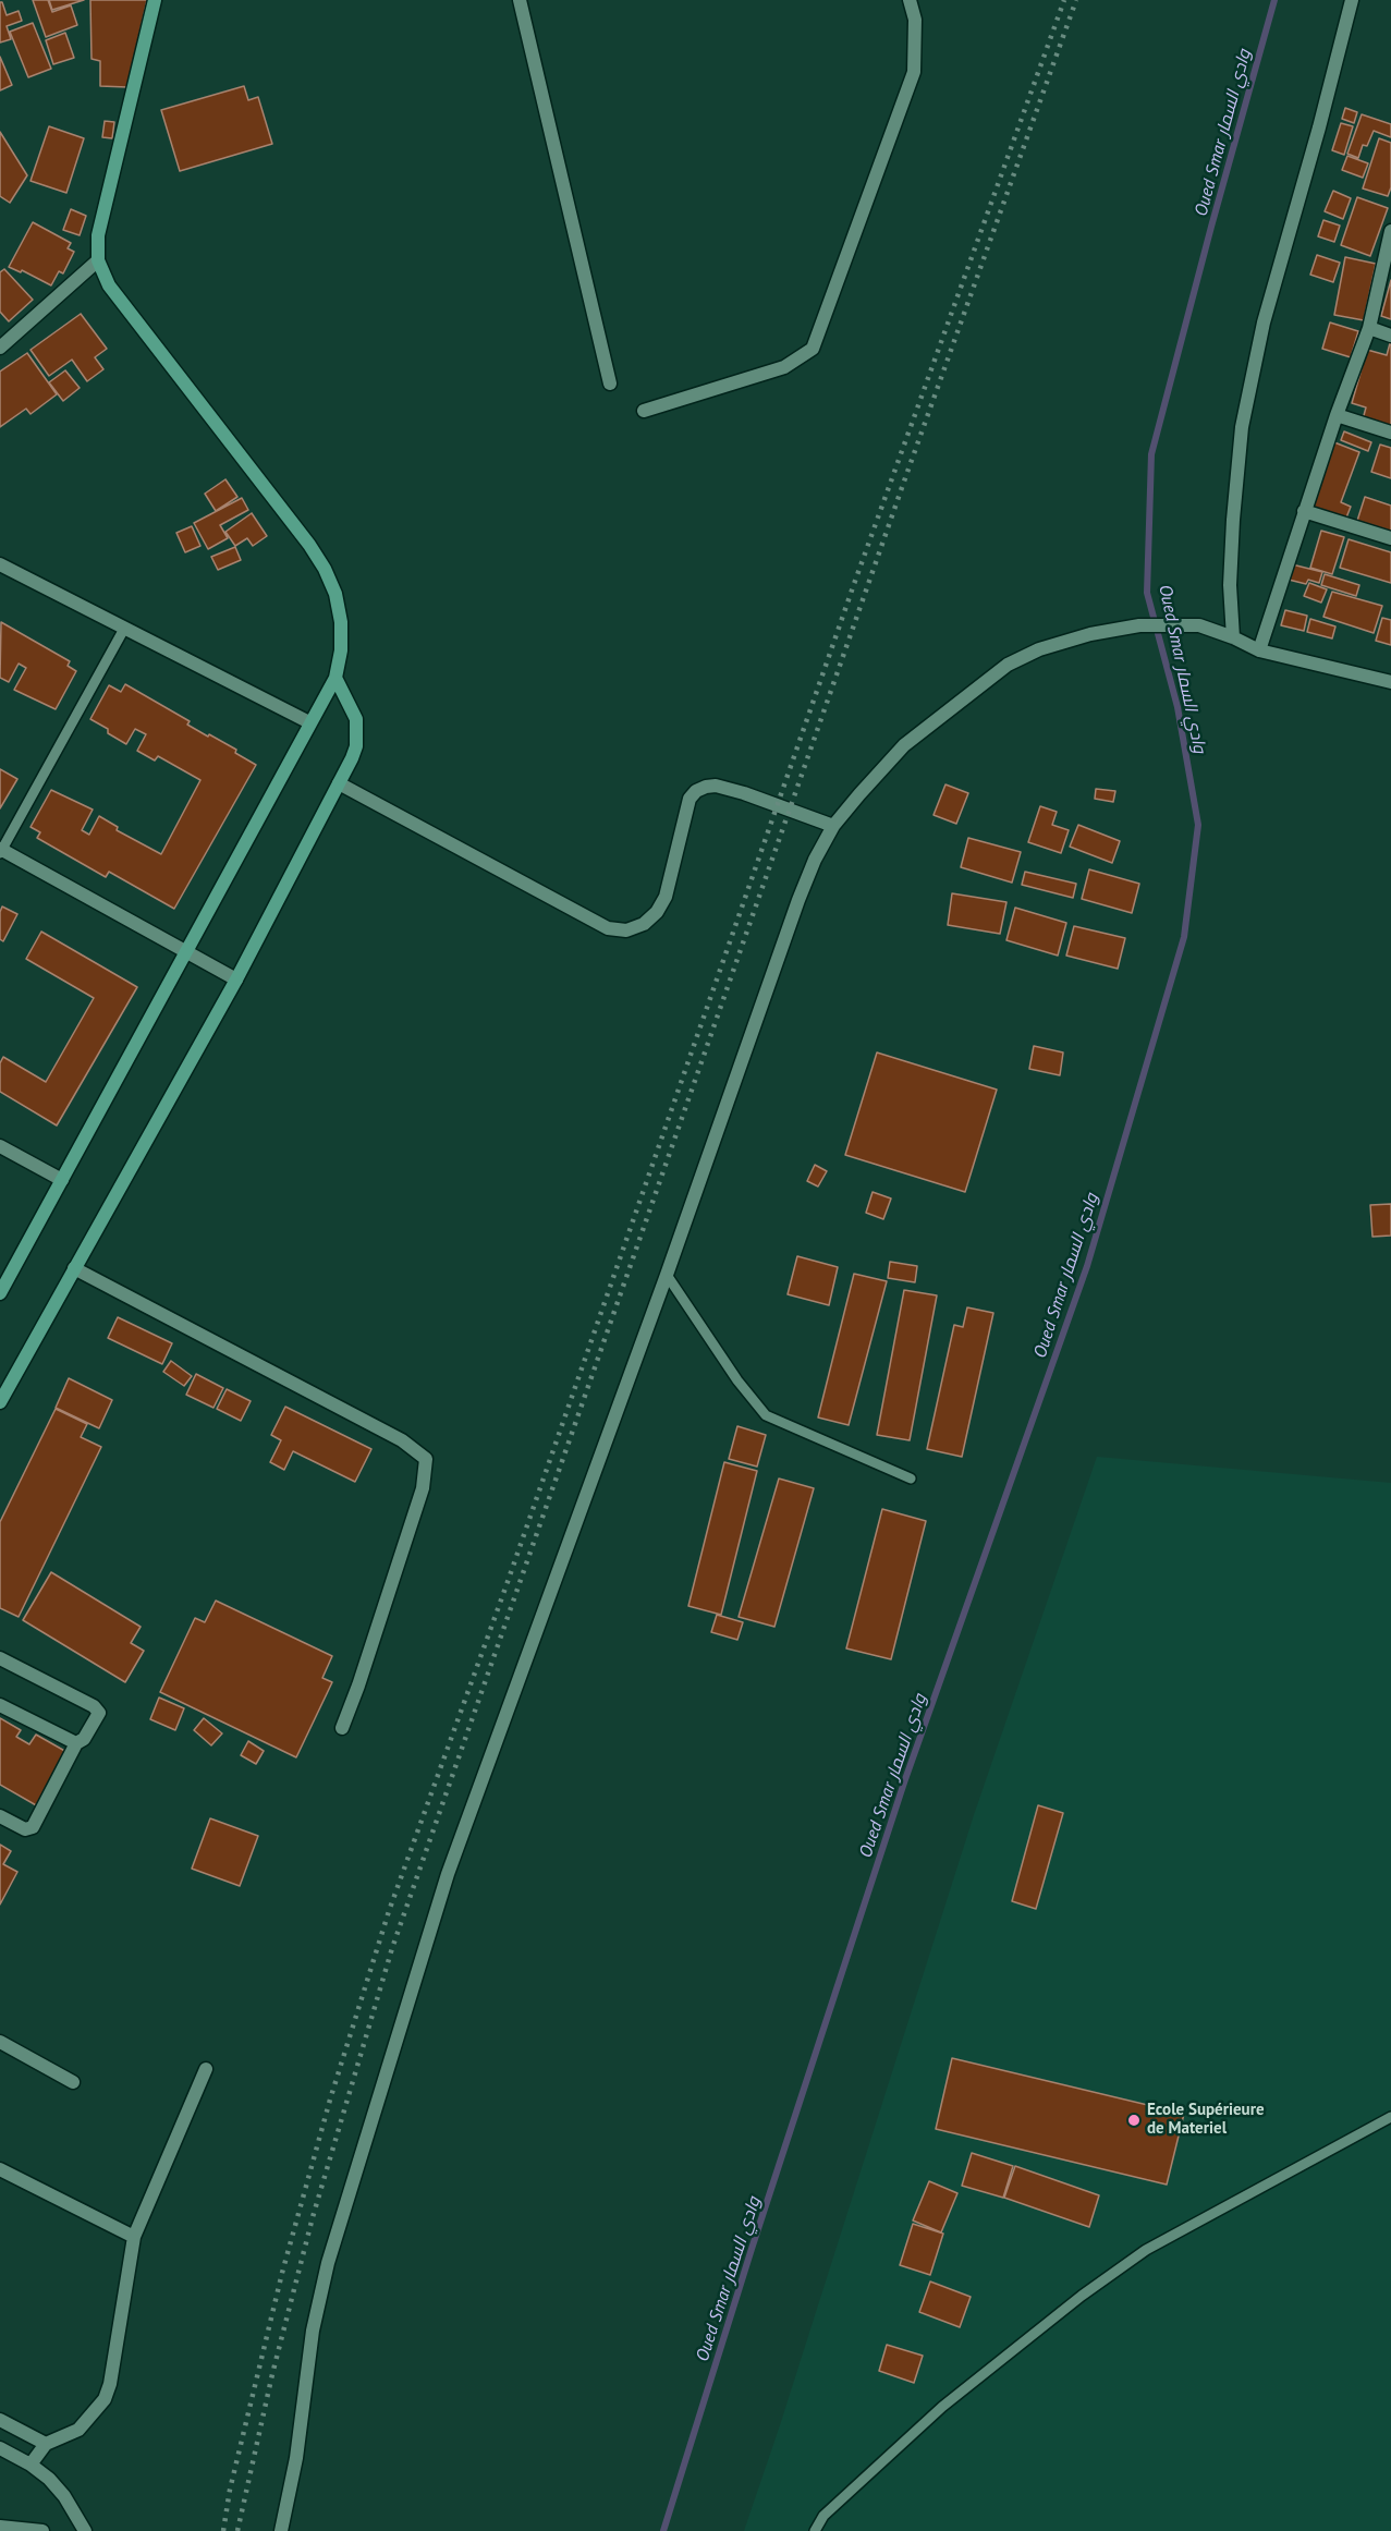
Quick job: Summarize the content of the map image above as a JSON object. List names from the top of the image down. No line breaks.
{"water":["Oued Smar وادي السمار"],"places":["Ecole Supérieure de Materiel"]}
